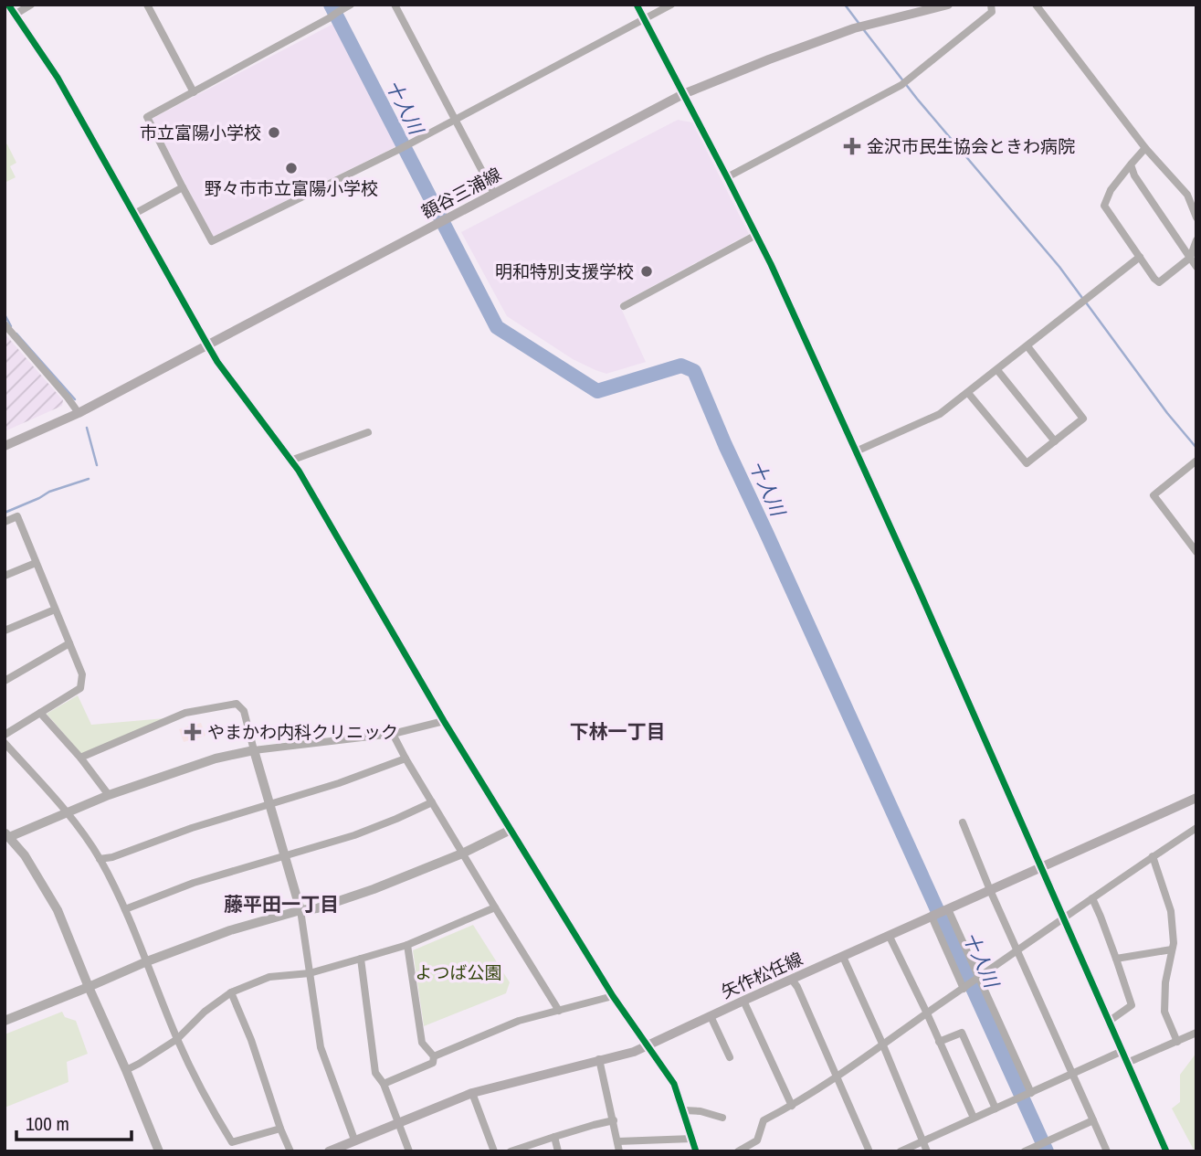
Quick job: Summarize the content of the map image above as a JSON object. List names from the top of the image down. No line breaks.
{"streets":{"main road":["額谷三浦線","矢作松任線"]},"districts":["下林一丁目","藤平田一丁目"],"water":["十人川"],"parks":["よつば公園"],"places":{"other":["市立富陽小学校","野々市市立富陽小学校","明和特別支援学校"],"health":["金沢市民生協会ときわ病院","やまかわ内科クリニック"]},"scale_bar":"100 m"}
